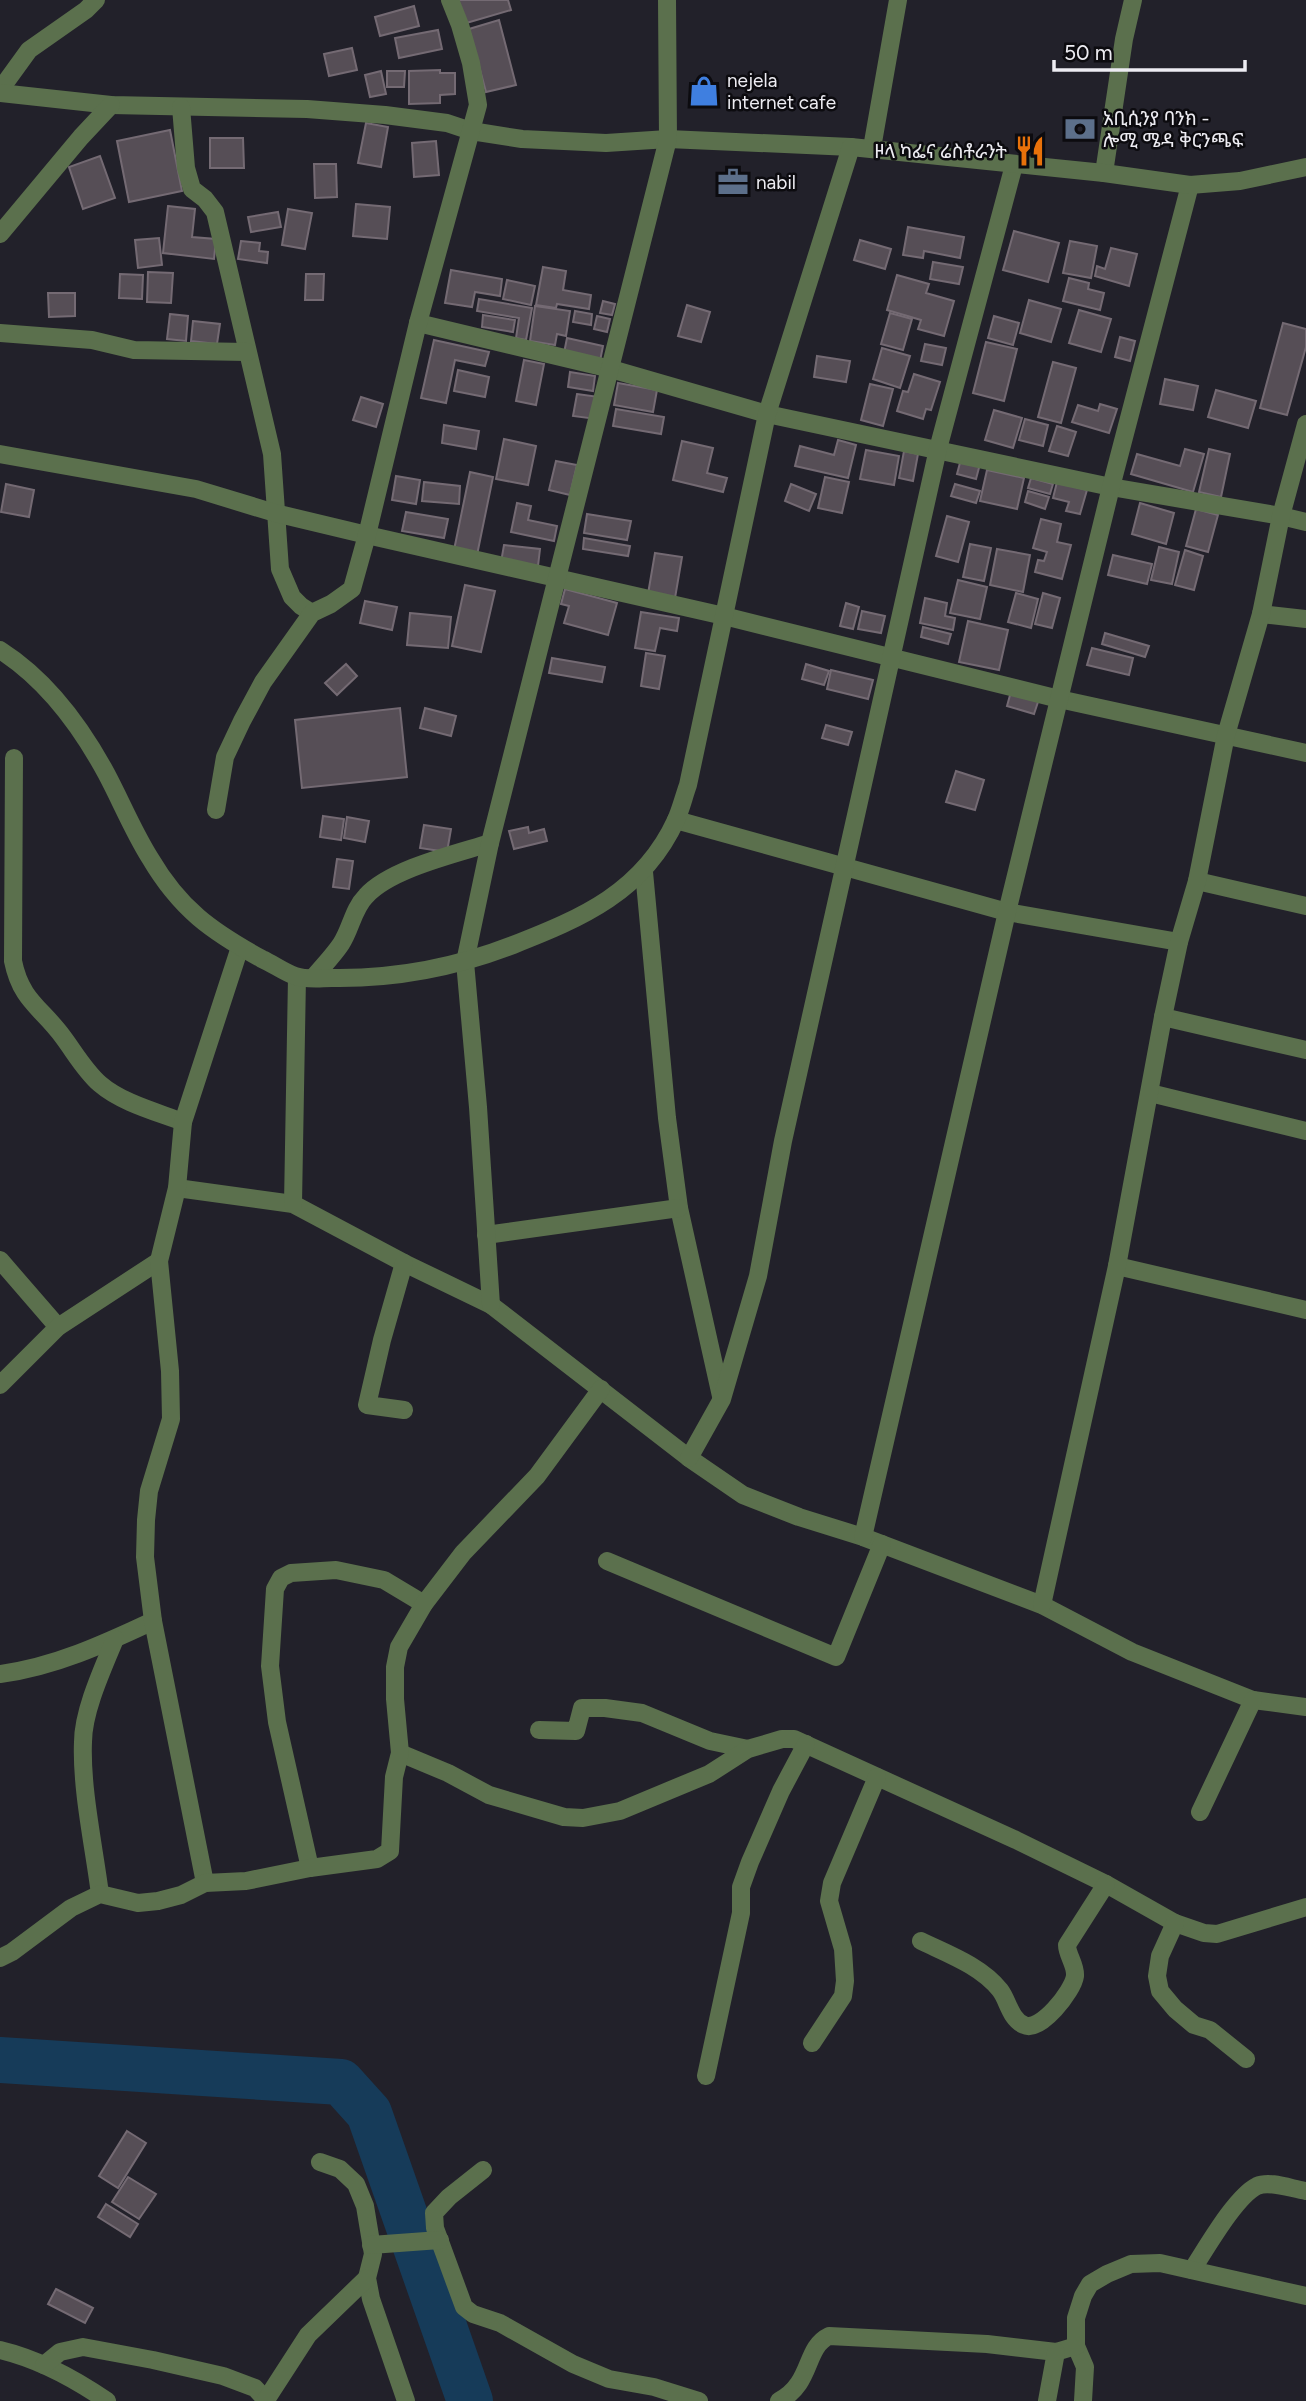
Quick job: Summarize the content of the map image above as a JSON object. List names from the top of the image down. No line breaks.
{"places":{"shop":["nejela internet cafe"],"bank":["አቢሲንያ ባንክ - ሎሚ ሜዳ ቅርንጫፍ"],"restaurant":["ዞላ ካፌና ሬስቶራንት"],"office":["nabil"]},"scale_bar":"50 m"}
